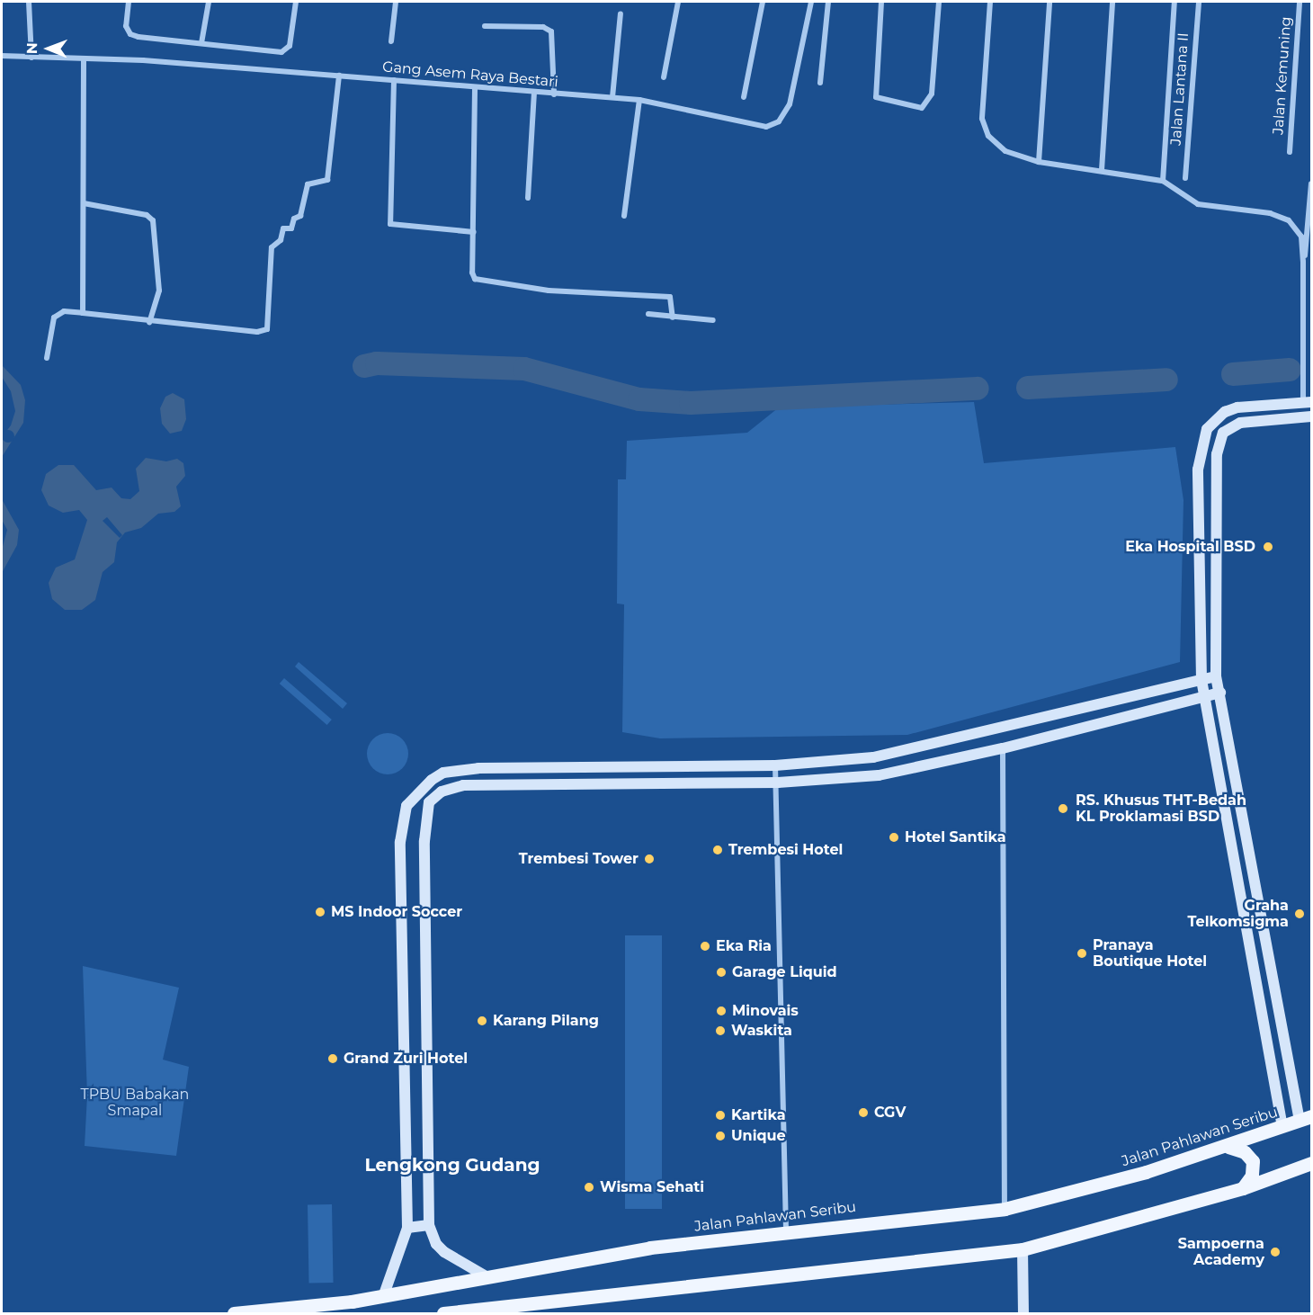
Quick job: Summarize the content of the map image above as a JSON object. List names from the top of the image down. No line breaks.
{"streets":{"main road":["Jalan Pahlawan Seribu"],"street":["Gang Asem Raya Bestari","Jalan Kemuning","Jalan Lantana II"]},"districts":["Lengkong Gudang"],"parks":["TPBU Babakan Smapal"],"places":["Eka Hospital BSD","RS. Khusus THT-Bedah KL Proklamasi BSD","Hotel Santika","Trembesi Hotel","Trembesi Tower","MS Indoor Soccer","Graha Telkomsigma","Eka Ria","Pranaya Boutique Hotel","Garage Liquid","Minovais","Karang Pilang","Waskita","Grand Zuri Hotel","CGV","Kartika","Unique","Wisma Sehati","Sampoerna Academy"],"north":"left"}
